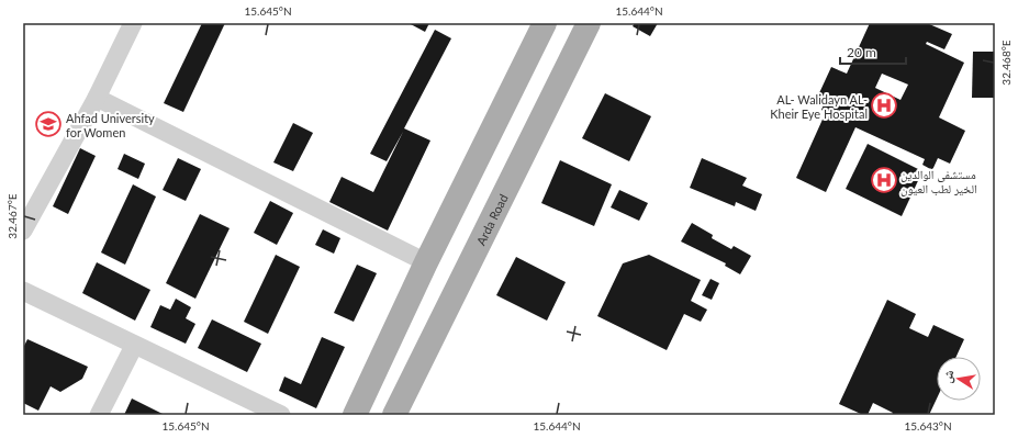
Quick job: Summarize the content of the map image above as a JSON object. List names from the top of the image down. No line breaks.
{"streets":{"main road":["Arda Road"]},"places":{"hospital":["AL- Walidayn AL- Kheir Eye Hospital","مستشفى الوالدين الخير لطب العيون"],"school or university":["Ahfad University for Women"]},"scale_bar":"20 m","north":"left","coordinates":["15.645°N","15.644°N","32.468°E","32.467°E","15.643°N"]}
